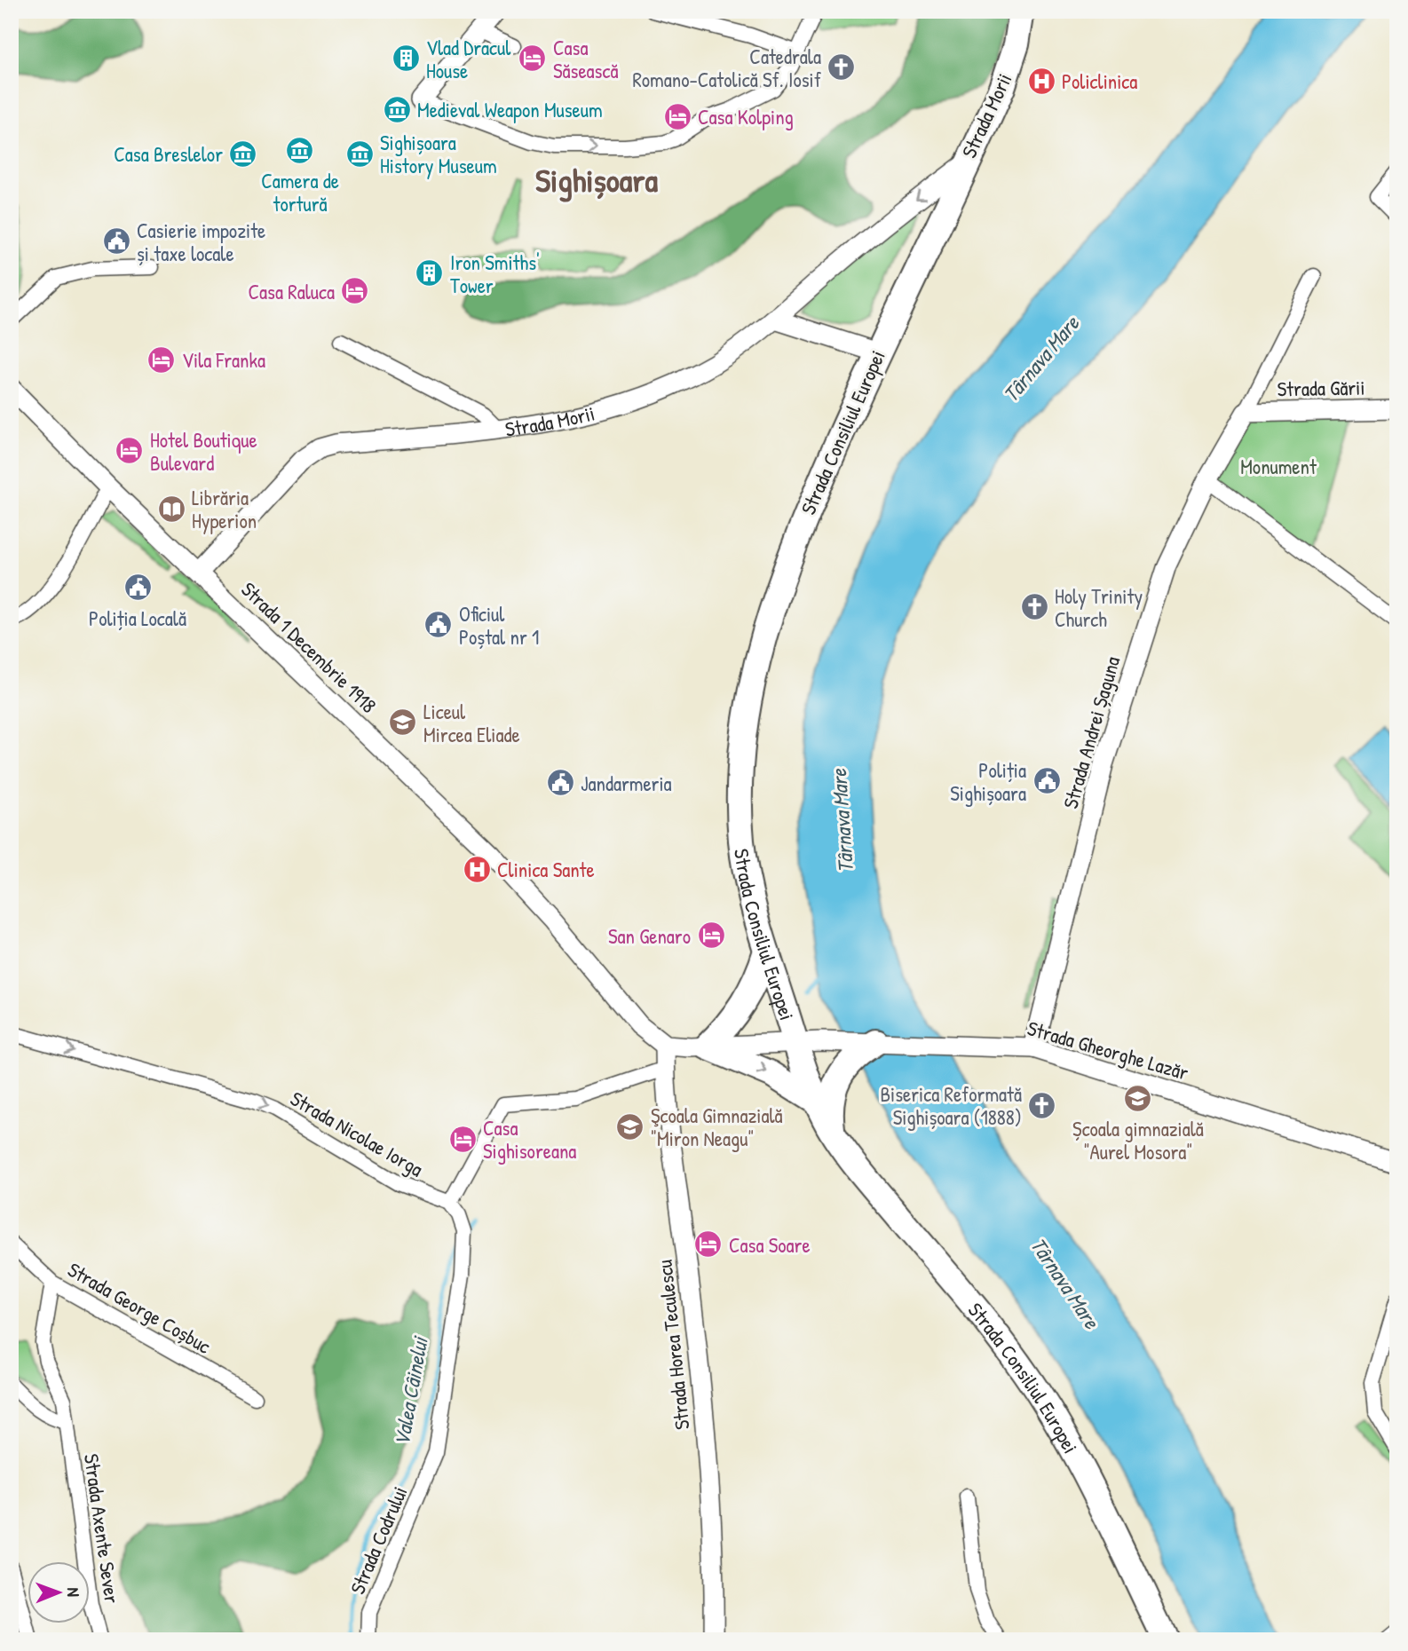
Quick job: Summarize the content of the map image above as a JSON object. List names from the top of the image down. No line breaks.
{"streets":{"highway":["Strada Morii","Strada Consiliul Europei"],"street":["Strada Gării","Strada 1 Decembrie 1918","Strada Andrei Șaguna","Strada Gheorghe Lazăr","Strada Nicolae Iorga","Strada George Coșbuc","Strada Horea Teculescu","Strada Axente Sever","Strada Codrului"]},"crossings":[["Strada Morii","Strada Consiliul Europei"],["Strada Morii","Strada 1 Decembrie 1918"],["Strada Gării","Strada Andrei Șaguna"],["Strada Consiliul Europei","Strada Gheorghe Lazăr"],["Strada 1 Decembrie 1918","Strada Horea Teculescu"],["Strada Andrei Șaguna","Strada Gheorghe Lazăr"],["Strada Nicolae Iorga","Strada Codrului"],["Strada George Coșbuc","Strada Axente Sever"]],"one_way":["Strada Nicolae Iorga"],"districts":["Sighișoara"],"water":["Târnava Mare","Valea Câinelui"],"parks":["Monument"],"places":{"building":["Vlad Dracul House","Iron Smiths' Tower"],"hotel":["Casa Săsească","Casa Kolping","Casa Raluca","Vila Franka","Hotel Boutique Bulevard","San Genaro","Casa Sighisoreana","Casa Soare"],"church":["Catedrala Romano-Catolică Sf. Iosif","Holy Trinity Church","Biserica Reformată Sighișoara (1888)"],"hospital":["Policlinica","Clinica Sante"],"museum":["Medieval Weapon Museum","Camera de tortură","Casa Breslelor","Sighișoara History Museum"],"public building":["Casierie impozite și taxe locale","Poliția Locală","Oficiul Poștal nr 1","Poliția Sighișoara","Jandarmeria"],"library":["Librăria Hyperion"],"school or university":["Liceul Mircea Eliade","Școala gimnazială \"Aurel Mosora\"","Şcoala Gimnazială \"Miron Neagu\""]},"north":"right"}
